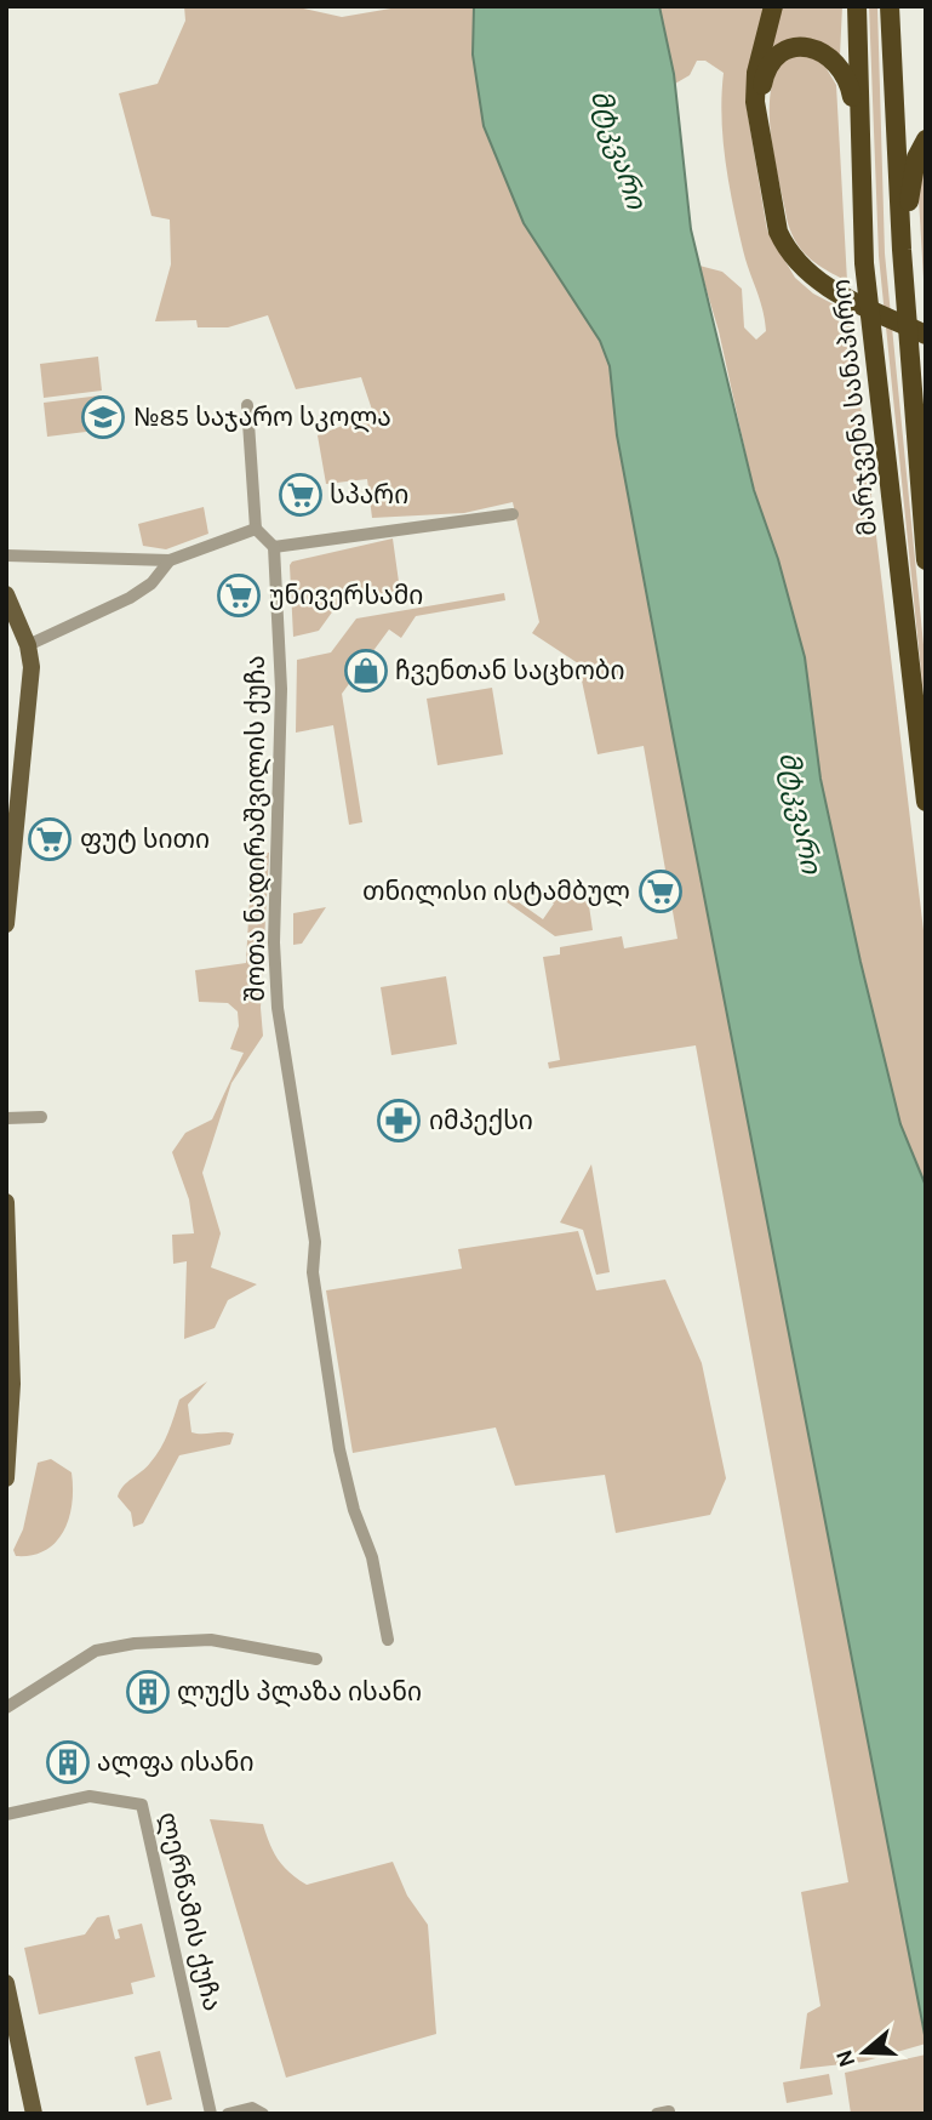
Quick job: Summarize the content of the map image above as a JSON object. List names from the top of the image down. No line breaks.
{"streets":{"highway":["მარჯვენა სანაპირო"],"street":["შოთა ნადირაშვილის ქუჩა","ლერწამის ქუჩა"]},"water":["მტკვარი"],"places":{"school or university":["№85 საჯარო სკოლა"],"supermarket":["სპარი","უნივერსამი","ფუტ სითი","თნილისი ისტამბულ"],"shop":["ჩვენთან საცხობი"],"pharmacy":["იმპექსი"],"building":["ლუქს პლაზა ისანი","ალფა ისანი"]},"north":"left"}
